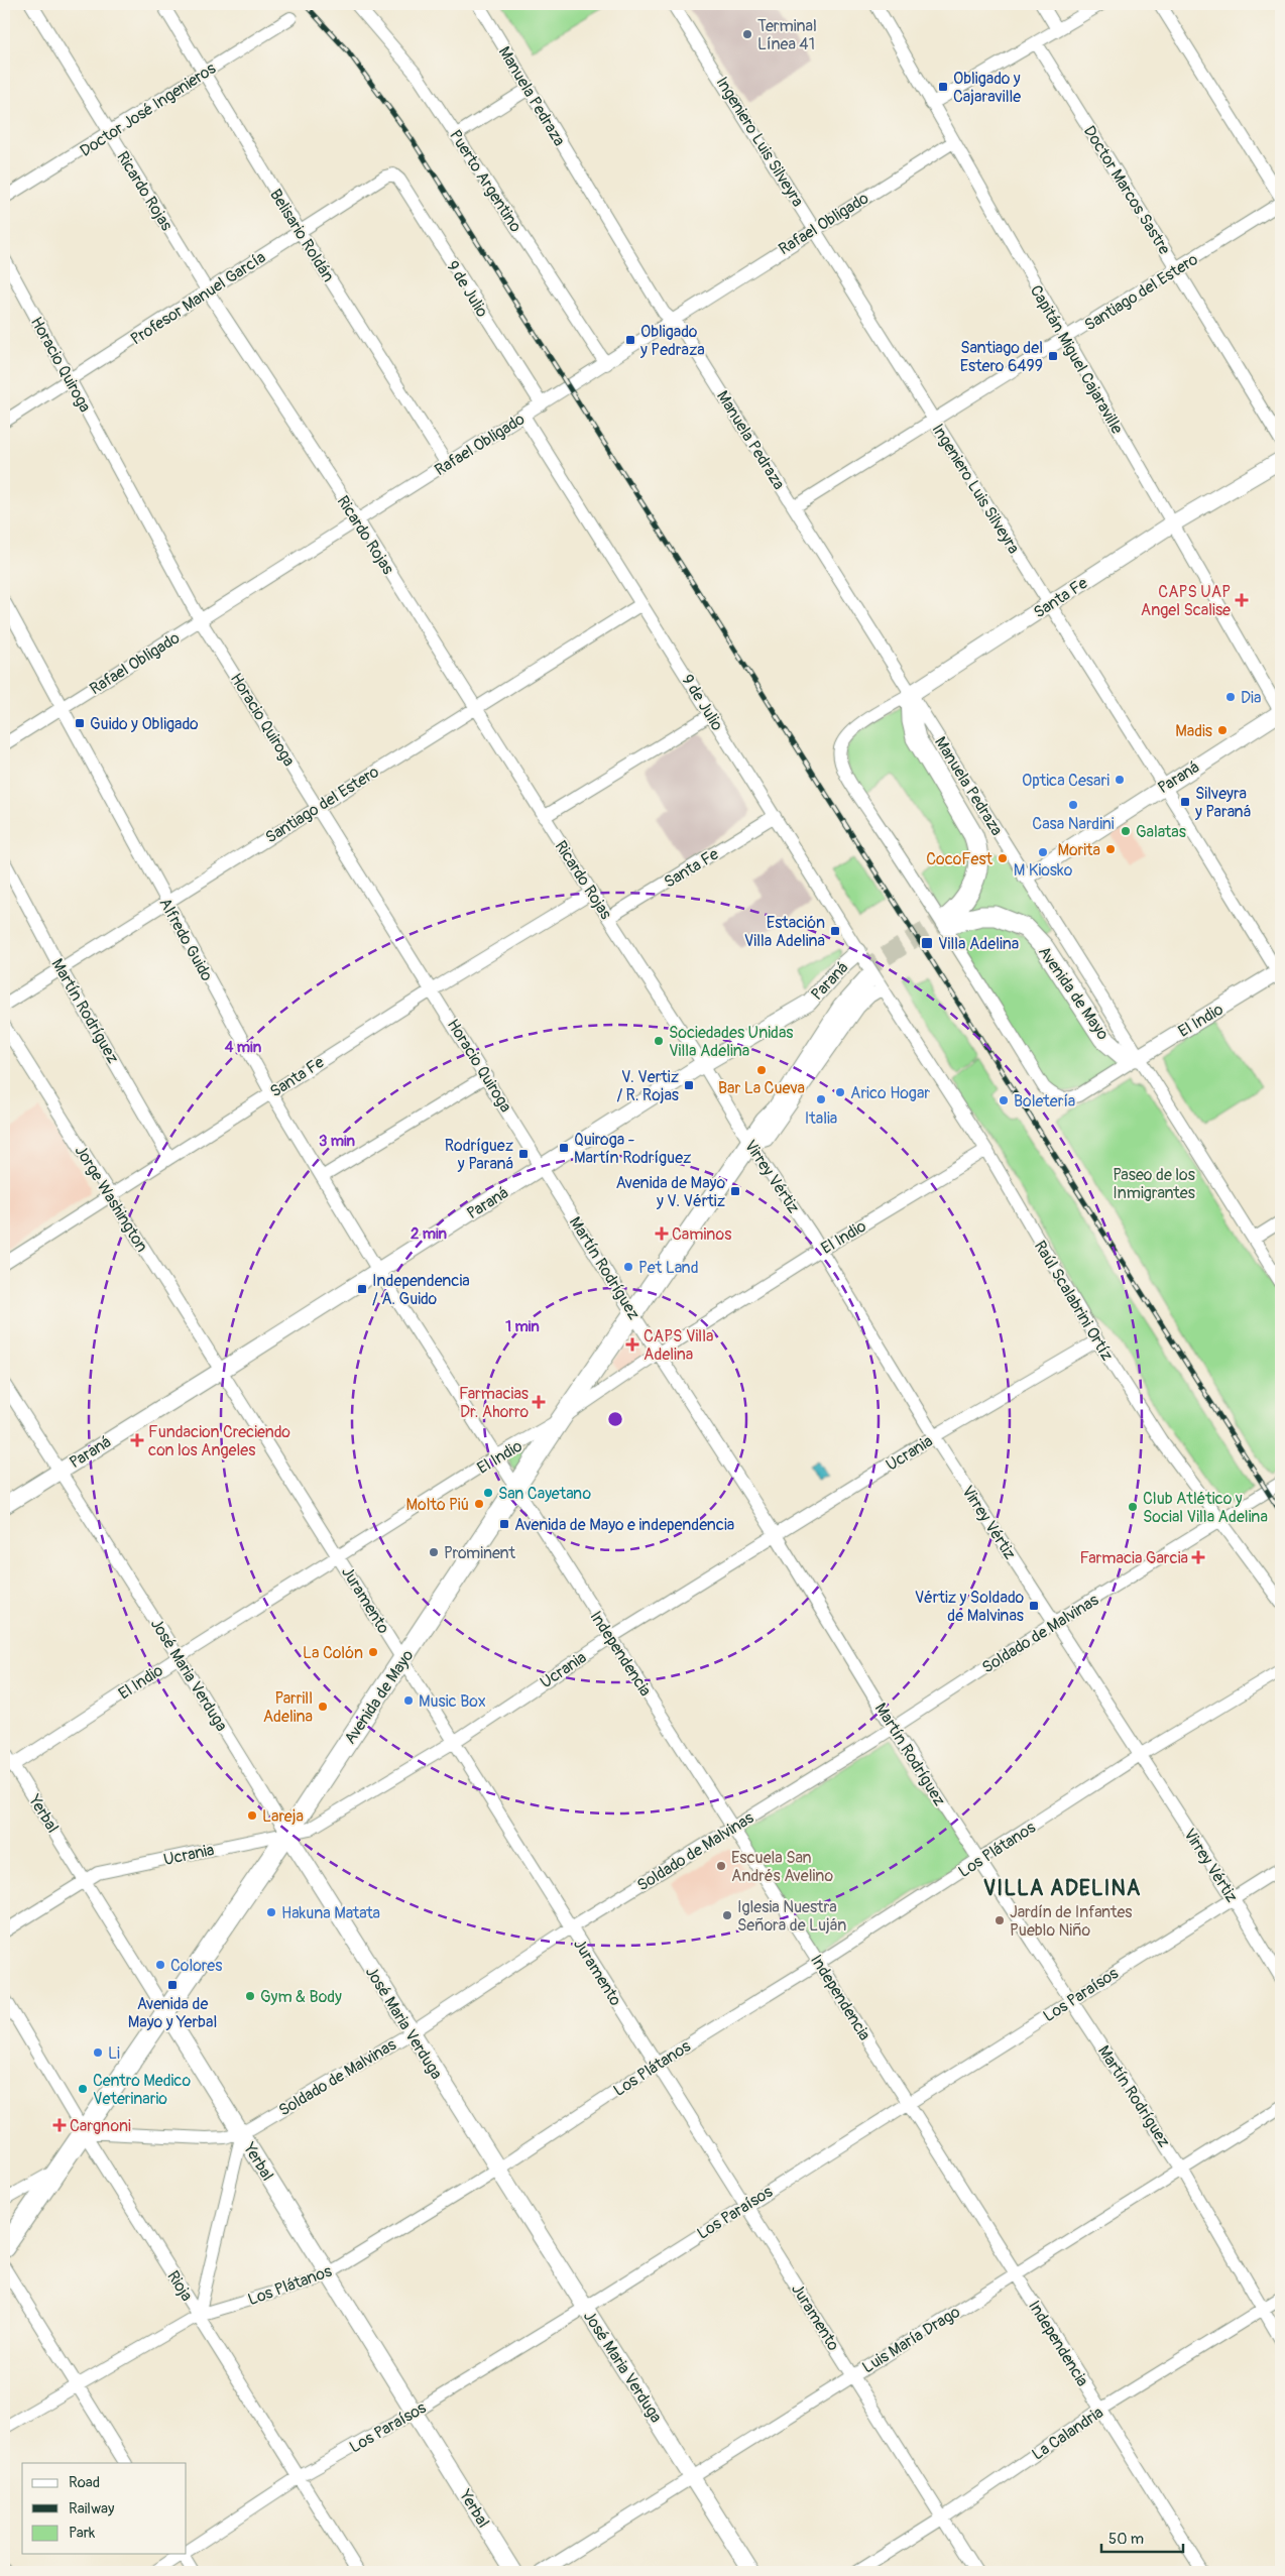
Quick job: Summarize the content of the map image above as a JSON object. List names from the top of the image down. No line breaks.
{"streets":{"main road":["Avenida de Mayo"],"street":["Manuela Pedraza","Doctor José Ingenieros","Ingeniero Luis Silveyra","Puerto Argentino","Doctor Marcos Sastre","Ricardo Rojas","Rafael Obligado","Belisario Roldán","9 de Julio","Santiago del Estero","Profesor Manuel García","Capitán Miguel Cajaraville","Horacio Quiroga","Santa Fe","Paraná","Alfredo Guido","Martín Rodríguez","El Indio","Virrey Vértiz","Jorge Washington","Raúl Scalabrini Ortíz","Ucrania","Juramento","Soldado de Malvinas","Independencia","José Maria Verduga","Yerbal","Los Plátanos","Los Paraísos","Rioja","Luis María Drago","La Calandria"]},"crossings":[["Manuela Pedraza","Rafael Obligado"],["Manuela Pedraza","Santiago del Estero"],["Manuela Pedraza","Santa Fe"],["Manuela Pedraza","Paraná"],["Manuela Pedraza","Avenida de Mayo"],["Manuela Pedraza","El Indio"],["Doctor José Ingenieros","Ricardo Rojas"],["Doctor José Ingenieros","Belisario Roldán"],["Ingeniero Luis Silveyra","Rafael Obligado"],["Ingeniero Luis Silveyra","Santiago del Estero"],["Ingeniero Luis Silveyra","Santa Fe"],["Ingeniero Luis Silveyra","Paraná"],["Ingeniero Luis Silveyra","El Indio"],["Puerto Argentino","Rafael Obligado"],["Doctor Marcos Sastre","Santiago del Estero"],["Ricardo Rojas","Rafael Obligado"],["Ricardo Rojas","Santiago del Estero"],["Ricardo Rojas","Profesor Manuel García"],["Ricardo Rojas","Santa Fe"],["Ricardo Rojas","Paraná"],["Ricardo Rojas","Virrey Vértiz"],["Rafael Obligado","Belisario Roldán"],["Rafael Obligado","9 de Julio"],["Rafael Obligado","Capitán Miguel Cajaraville"],["Rafael Obligado","Horacio Quiroga"],["Rafael Obligado","Alfredo Guido"],["Belisario Roldán","Profesor Manuel García"],["9 de Julio","Santiago del Estero"],["9 de Julio","Profesor Manuel García"],["9 de Julio","Santa Fe"],["9 de Julio","Paraná"],["9 de Julio","Avenida de Mayo"],["9 de Julio","Raúl Scalabrini Ortíz"],["Santiago del Estero","Capitán Miguel Cajaraville"],["Santiago del Estero","Horacio Quiroga"],["Santiago del Estero","Alfredo Guido"],["Santiago del Estero","Martín Rodríguez"],["Profesor Manuel García","Horacio Quiroga"],["Capitán Miguel Cajaraville","Santa Fe"],["Capitán Miguel Cajaraville","Paraná"],["Horacio Quiroga","Santa Fe"],["Horacio Quiroga","Paraná"],["Horacio Quiroga","Martín Rodríguez"],["Santa Fe","Alfredo Guido"],["Santa Fe","Avenida de Mayo"],["Santa Fe","Martín Rodríguez"],["Santa Fe","El Indio"],["Santa Fe","Jorge Washington"],["Paraná","Alfredo Guido"],["Paraná","Martín Rodríguez"],["Paraná","Virrey Vértiz"],["Paraná","Jorge Washington"],["Paraná","Juramento"],["Paraná","Independencia"],["Paraná","José Maria Verduga"],["Alfredo Guido","Independencia"],["Avenida de Mayo","Martín Rodríguez"],["Avenida de Mayo","El Indio"],["Avenida de Mayo","Virrey Vértiz"],["Avenida de Mayo","Raúl Scalabrini Ortíz"],["Avenida de Mayo","Ucrania"],["Avenida de Mayo","Juramento"],["Avenida de Mayo","Soldado de Malvinas"],["Avenida de Mayo","Independencia"],["Avenida de Mayo","José Maria Verduga"],["Avenida de Mayo","Yerbal"],["Avenida de Mayo","Rioja"],["Martín Rodríguez","El Indio"],["Martín Rodríguez","Ucrania"],["Martín Rodríguez","Soldado de Malvinas"],["Martín Rodríguez","Los Plátanos"],["Martín Rodríguez","Los Paraísos"],["Martín Rodríguez","Luis María Drago"],["Martín Rodríguez","La Calandria"],["El Indio","Virrey Vértiz"],["El Indio","Raúl Scalabrini Ortíz"],["El Indio","Juramento"],["El Indio","Independencia"],["El Indio","José Maria Verduga"],["El Indio","Yerbal"],["Virrey Vértiz","Ucrania"],["Virrey Vértiz","Soldado de Malvinas"],["Virrey Vértiz","Los Plátanos"],["Virrey Vértiz","Los Paraísos"],["Jorge Washington","Juramento"],["Raúl Scalabrini Ortíz","Ucrania"],["Raúl Scalabrini Ortíz","Soldado de Malvinas"],["Ucrania","Juramento"],["Ucrania","Independencia"],["Ucrania","José Maria Verduga"],["Ucrania","Yerbal"],["Juramento","Soldado de Malvinas"],["Juramento","Los Plátanos"],["Juramento","Los Paraísos"],["Juramento","Luis María Drago"],["Juramento","La Calandria"],["Soldado de Malvinas","Independencia"],["Soldado de Malvinas","José Maria Verduga"],["Soldado de Malvinas","Yerbal"],["Soldado de Malvinas","Rioja"],["Independencia","Los Plátanos"],["Independencia","Los Paraísos"],["Independencia","Luis María Drago"],["Independencia","La Calandria"],["José Maria Verduga","Los Plátanos"],["José Maria Verduga","Los Paraísos"],["José Maria Verduga","Luis María Drago"],["Yerbal","Los Plátanos"],["Yerbal","Los Paraísos"],["Los Plátanos","Rioja"],["Los Paraísos","Rioja"]],"districts":["VILLA ADELINA"],"parks":["Paseo de los Inmigrantes"],"places":{"other":["Terminal Línea 41","Dia","Madis","Optica Cesari","Casa Nardini","Galatas","Morita","M Kiosko","CocoFest","Sociedades Unidas Villa Adelina","Bar La Cueva","Arico Hogar","Italia","Boletería","Pet Land","San Cayetano","Molto Piú","Club Atlético y Social Villa Adelina","Prominent","La Colón","Music Box","Parrill Adelina","Lareja","Escuela San Andrés Avelino","Hakuna Matata","Iglesia Nuestra Señora de Luján","Jardín de Infantes Pueblo Niño","Colores","Gym & Body","Li","Centro Medico Veterinario"],"transit":["Obligado y Cajaraville","Obligado y Pedraza","Santiago del Estero 6499","Guido y Obligado","Silveyra y Paraná","Estación Villa Adelina","Villa Adelina","V. Vertiz / R. Rojas","Quiroga - Martín Rodríguez","Rodríguez y Paraná","Avenida de Mayo y V. Vértiz","Independencia / A. Guido","Avenida de Mayo e independencia","Vértiz y Soldado de Malvinas","Avenida de Mayo y Yerbal"],"health":["CAPS UAP Angel Scalise","Caminos","CAPS Villa Adelina","Farmacias Dr. Ahorro","Fundacion Creciendo con los Angeles","Farmacia Garcia","Cargnoni"]},"legend":["Road","Railway","Park"],"scale_bar":"50 m","rings":["4 min","3 min","2 min","1 min"]}
